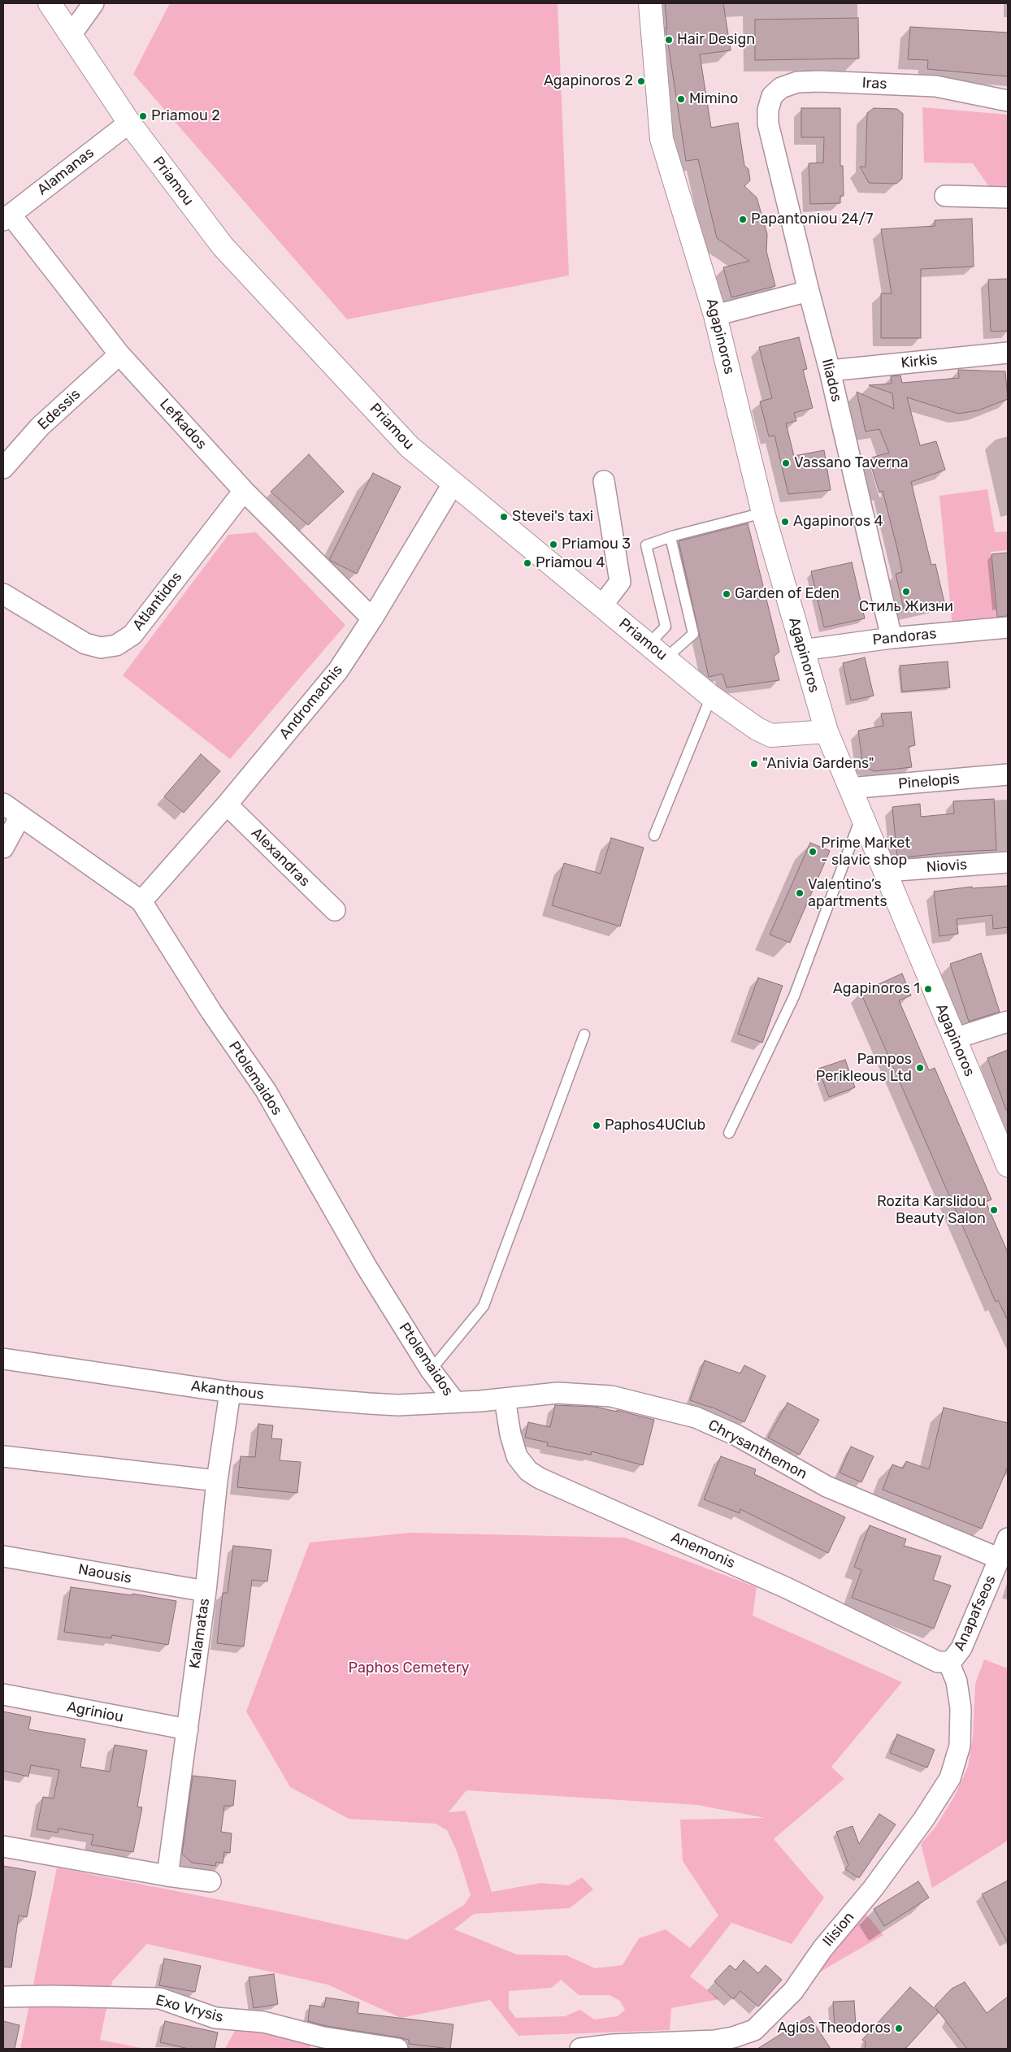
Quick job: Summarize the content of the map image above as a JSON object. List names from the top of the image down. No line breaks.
{"streets":{"main road":["Priamou","Agapinoros"],"street":["Iras","Alamanas","Kirkis","Iliados","Edessis","Lefkados","Atlantidos","Pandoras","Andromachis","Pinelopis","Alexandras","Niovis","Ptolemaidos","Akanthous","Chrysanthemon","Anemonis","Naousis","Anapafseos","Kalamatas","Agriniou","Ilision","Exo Vrysis"]},"crossings":[["Iras","Iliados"],["Alamanas","Priamou"],["Alamanas","Lefkados"],["Priamou","Agapinoros"],["Priamou","Andromachis"],["Agapinoros","Pandoras"],["Agapinoros","Pinelopis"],["Agapinoros","Niovis"],["Kirkis","Iliados"],["Iliados","Pandoras"],["Edessis","Lefkados"],["Lefkados","Atlantidos"],["Lefkados","Andromachis"],["Andromachis","Alexandras"],["Andromachis","Ptolemaidos"],["Ptolemaidos","Akanthous"],["Ptolemaidos","Chrysanthemon"],["Akanthous","Chrysanthemon"],["Akanthous","Kalamatas"],["Chrysanthemon","Anemonis"],["Chrysanthemon","Anapafseos"],["Anemonis","Anapafseos"],["Anemonis","Ilision"],["Naousis","Kalamatas"],["Anapafseos","Ilision"],["Kalamatas","Agriniou"]],"parks":["Paphos Cemetery"],"places":["Hair Design","Agapinoros 2","Mimino","Priamou 2","Papantoniou 24/7","Vassano Taverna","Stevei's taxi","Agapinoros 4","Priamou 3","Priamou 4","Стиль Жизни","Garden of Eden","\"Anivia Gardens\"","Prime Market - slavic shop","Valentino’s apartments","Agapinoros 1","Pampos Perikleous Ltd","Paphos4UClub","Rozita Karslidou Beauty Salon","Agios Theodoros"]}
